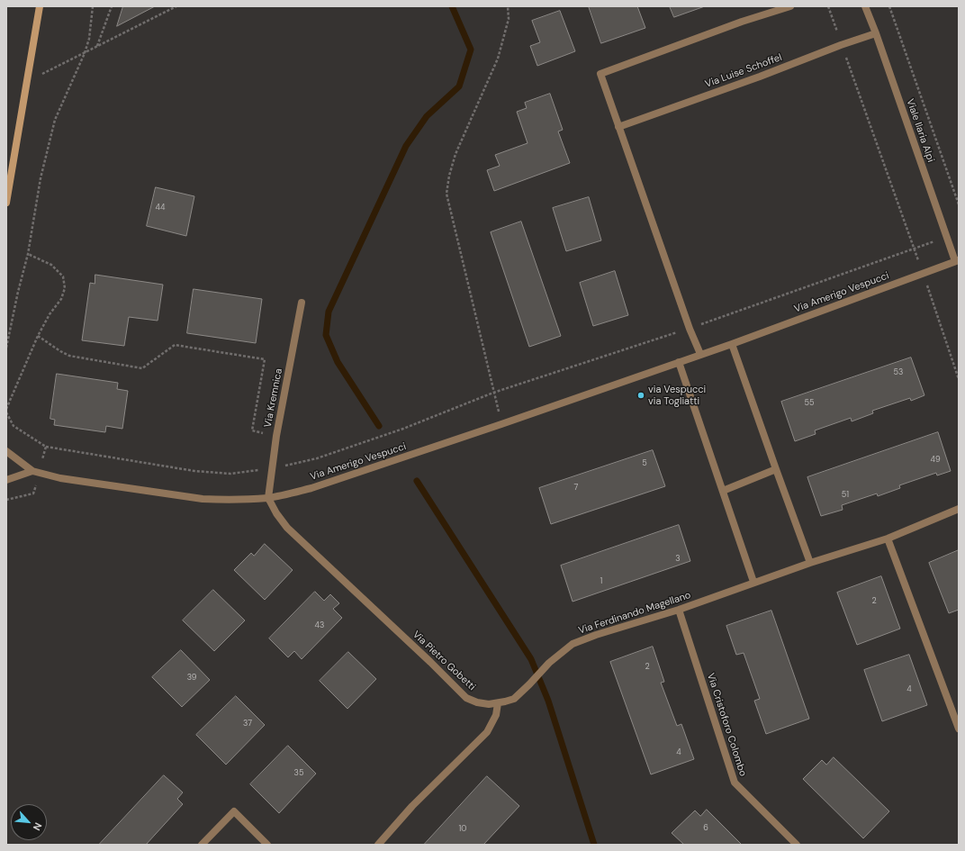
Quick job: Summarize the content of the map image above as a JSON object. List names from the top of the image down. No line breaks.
{"streets":{"street":["Via Luise Schoffel","Viale Ilaria Alpi","Via Amerigo Vespucci","Via Kremnica","Via Ferdinando Magellano","Via Pietro Gobetti","Via Cristoforo Colombo"]},"crossings":[["Via Luise Schoffel","Viale Ilaria Alpi"],["Viale Ilaria Alpi","Via Amerigo Vespucci"],["Via Amerigo Vespucci","Via Kremnica"],["Via Amerigo Vespucci","Via Pietro Gobetti"],["Via Kremnica","Via Pietro Gobetti"],["Via Ferdinando Magellano","Via Pietro Gobetti"],["Via Ferdinando Magellano","Via Cristoforo Colombo"]],"places":["via Vespucci via Togliatti"],"house_numbers":["44","53","55","49","5","7","51","3","1","2","43","2","39","4","37","4","35","6","10"],"north":"bottom right"}
